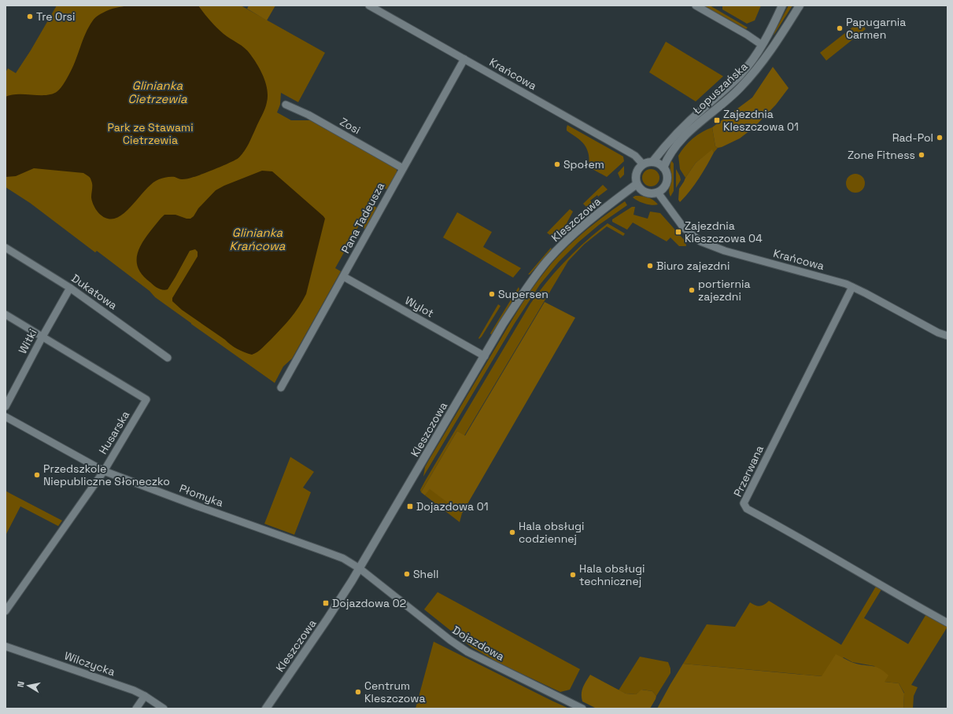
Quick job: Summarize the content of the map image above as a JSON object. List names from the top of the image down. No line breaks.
{"streets":{"main road":["Łopuszańska","Kleszczowa"],"street":["Krańcowa","Zosi","Pana Tadeusza","Dukatowa","Wylot","Witki","Husarska","Przerwana","Płomyka","Dojazdowa","Wilczycka"]},"crossings":[["Krańcowa","Łopuszańska"],["Krańcowa","Pana Tadeusza"],["Krańcowa","Kleszczowa"],["Krańcowa","Przerwana"],["Łopuszańska","Kleszczowa"],["Zosi","Pana Tadeusza"],["Pana Tadeusza","Wylot"],["Kleszczowa","Wylot"],["Kleszczowa","Płomyka"],["Kleszczowa","Dojazdowa"],["Dukatowa","Witki"],["Witki","Husarska"],["Husarska","Płomyka"],["Płomyka","Dojazdowa"]],"water":["Glinianka Cietrzewia","Glinianka Krańcowa"],"parks":["Park ze Stawami Cietrzewia"],"places":{"other":["Tre Orsi","Papugarnia Carmen","Rad-Pol","Zone Fitness","Społem","Biuro zajezdni","portiernia zajezdni","Supersen","Przedszkole Niepubliczne Słoneczko","Hala obsługi codziennej","Shell","Hala obsługi technicznej","Centrum Kleszczowa"],"transit":["Zajezdnia Kleszczowa 01","Zajezdnia Kleszczowa 04","Dojazdowa 01","Dojazdowa 02"]},"north":"left"}
